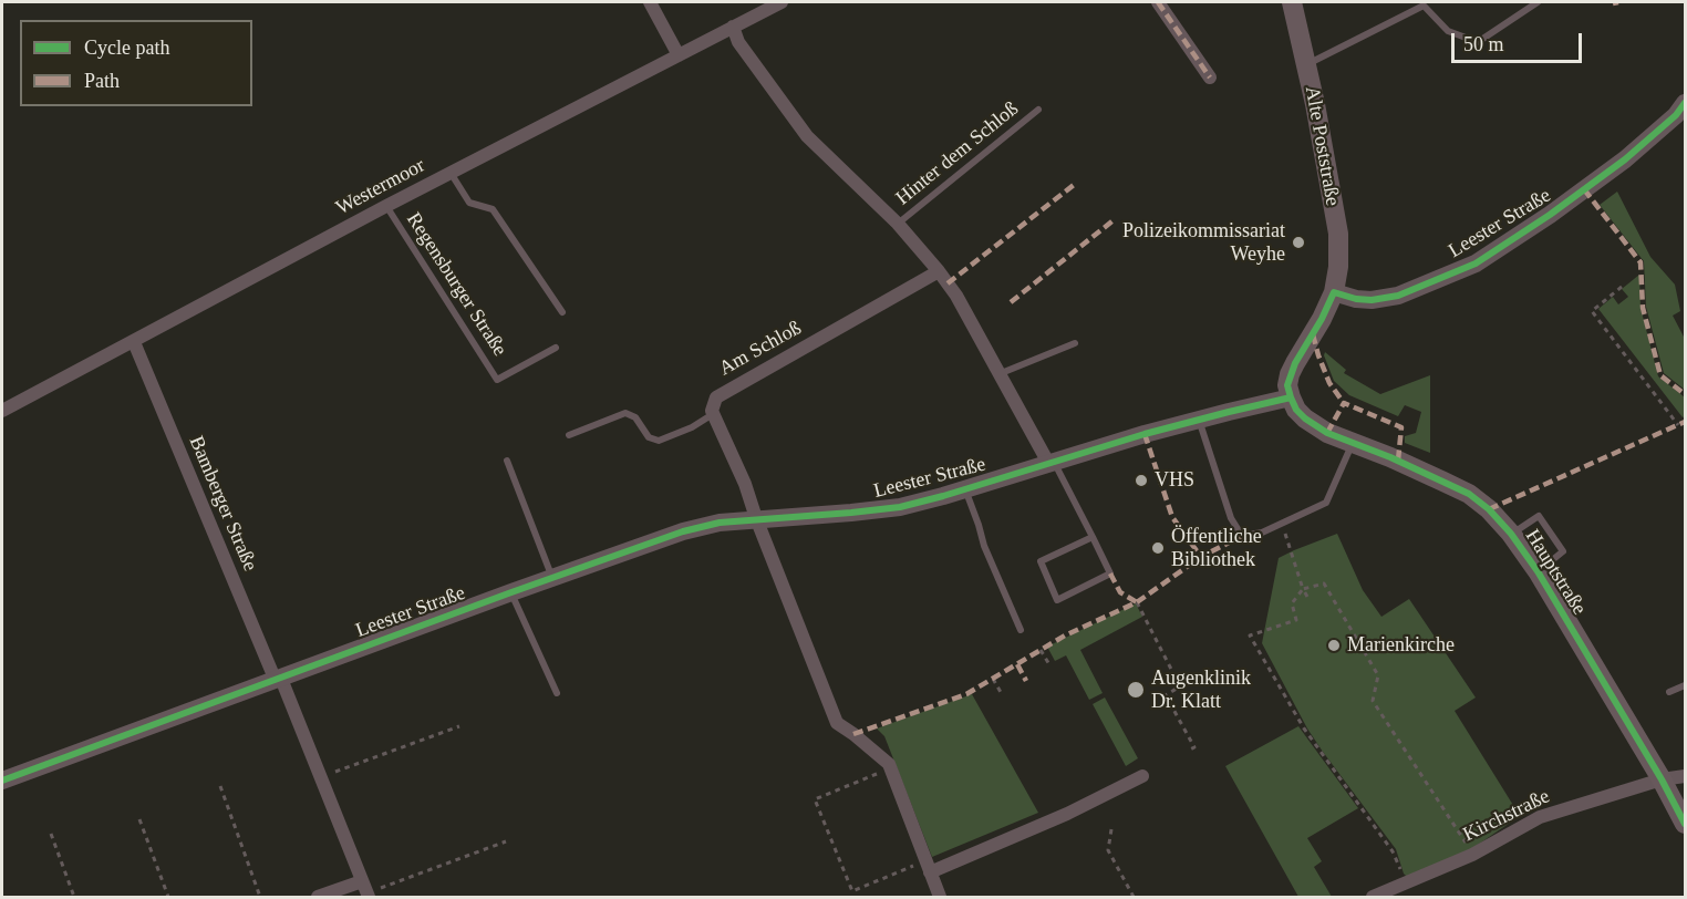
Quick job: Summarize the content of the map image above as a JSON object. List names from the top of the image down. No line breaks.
{"streets":{"main road":["Alte Poststraße","Hauptstraße"],"street":["Westermoor","Leester Straße","Am Schloß","Bamberger Straße","Kirchstraße"],"lane":["Hinter dem Schloß","Regensburger Straße"]},"crossings":[["Alte Poststraße","Leester Straße"],["Westermoor","Regensburger Straße"],["Westermoor","Bamberger Straße"],["Leester Straße","Bamberger Straße"],["Leester Straße","Hauptstraße"],["Hauptstraße","Kirchstraße"]],"places":["Polizeikommissariat Weyhe","VHS","Öffentliche Bibliothek","Marienkirche","Augenklinik Dr. Klatt"],"legend":["Cycle path","Path"],"scale_bar":"50 m"}
